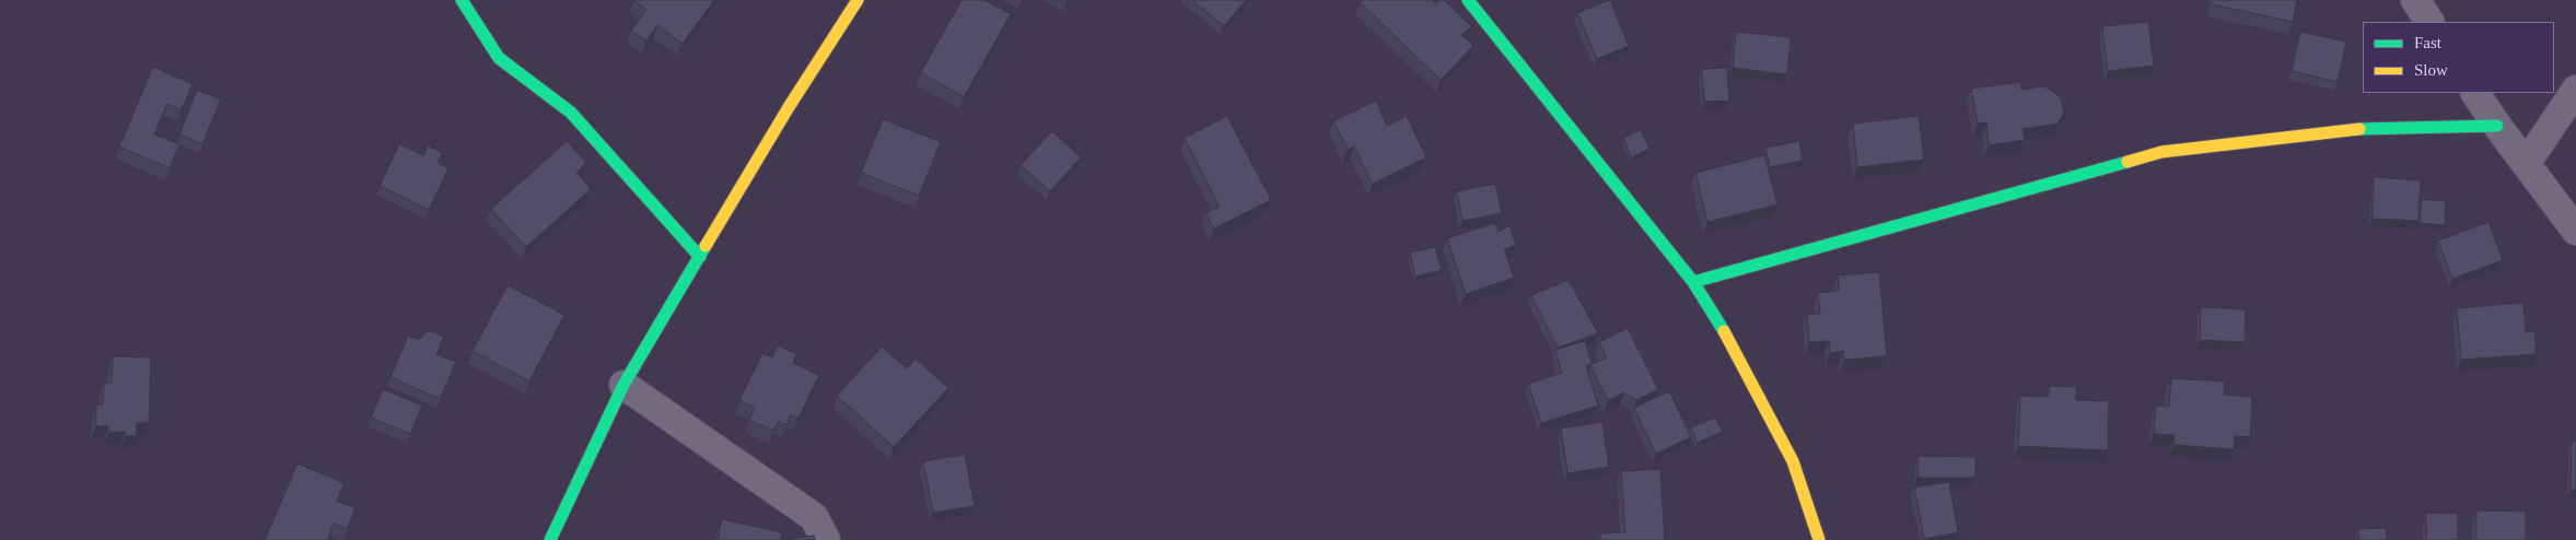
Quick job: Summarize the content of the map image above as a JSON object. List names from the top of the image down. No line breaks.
{"legend":["Fast","Slow"]}
